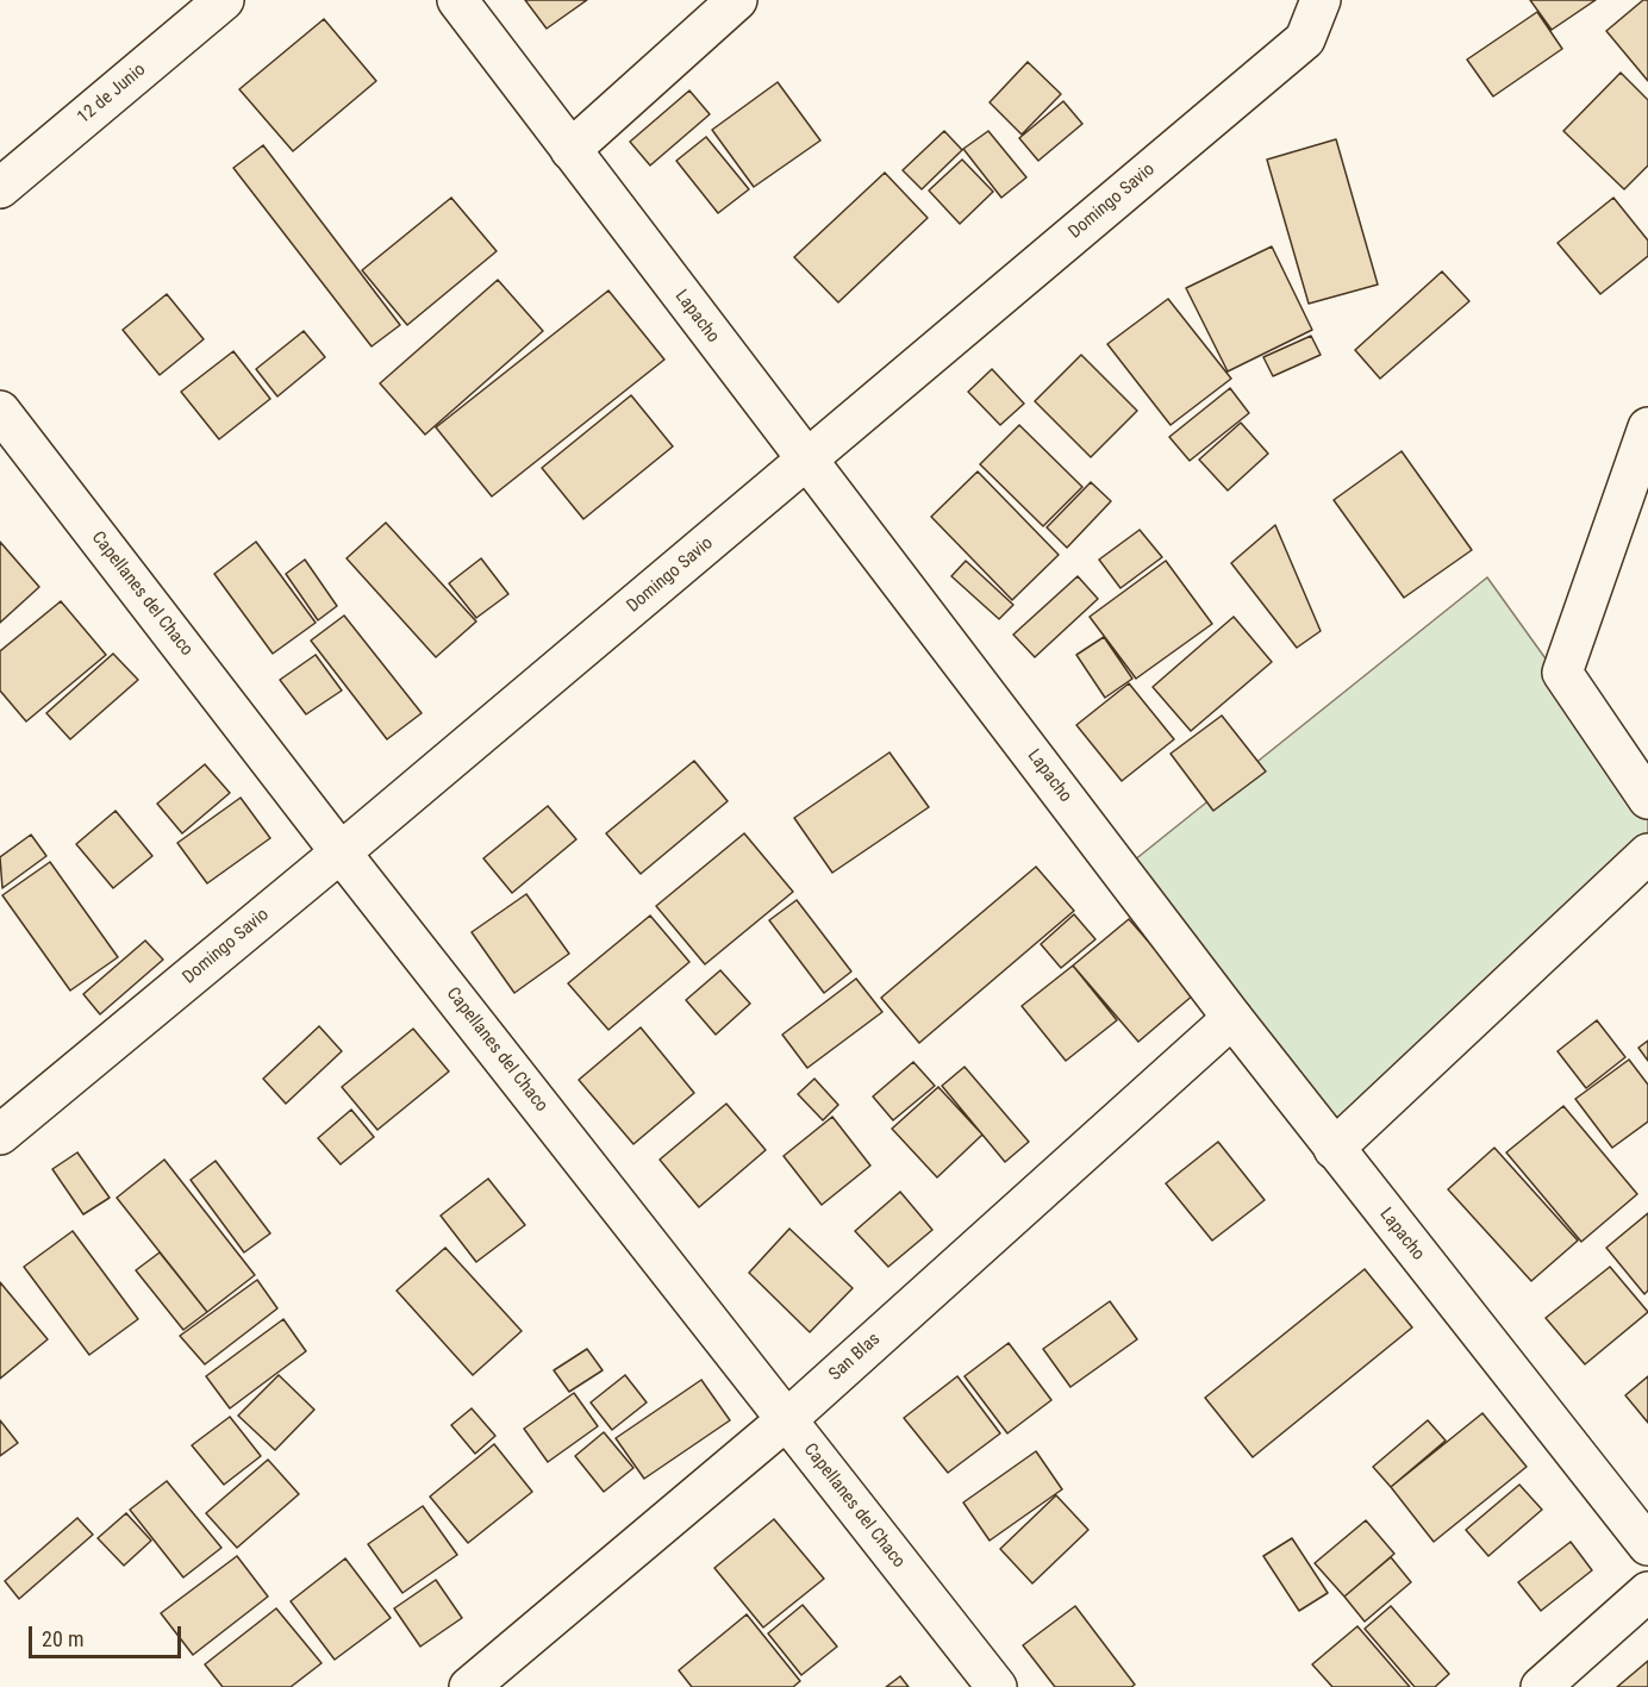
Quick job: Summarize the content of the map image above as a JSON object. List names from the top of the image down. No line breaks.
{"streets":{"street":["12 de Junio","Domingo Savio","Lapacho","Capellanes del Chaco","San Blas"]},"crossings":[["Domingo Savio","Lapacho"],["Domingo Savio","Capellanes del Chaco"],["Lapacho","San Blas"],["Capellanes del Chaco","San Blas"]],"scale_bar":"20 m"}
